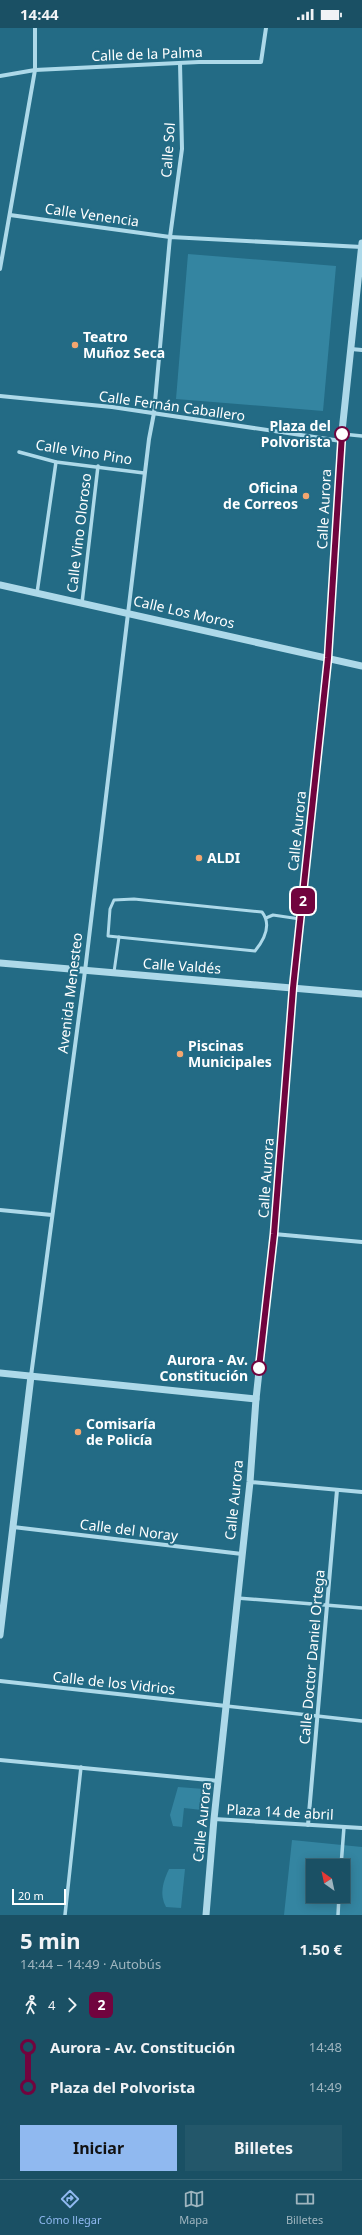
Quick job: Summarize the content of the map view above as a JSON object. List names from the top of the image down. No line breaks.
{"streets":{"street":["Calle de la Palma","Calle Sol","Calle Venencia","Calle Fernán Caballero","Calle Vino Pino","Calle Aurora","Calle Vino Oloroso","Calle Los Moros","Calle Valdés","Avenida Menesteo","Calle del Noray","Calle Doctor Daniel Ortega","Calle de los Vidrios","Plaza 14 de abril"]},"crossings":[["Calle de la Palma","Calle Sol"],["Calle Sol","Calle Venencia"],["Calle Sol","Calle Fernán Caballero"],["Calle Sol","Avenida Menesteo"],["Calle Fernán Caballero","Calle Aurora"],["Calle Fernán Caballero","Avenida Menesteo"],["Calle Vino Pino","Calle Vino Oloroso"],["Calle Vino Pino","Avenida Menesteo"],["Calle Aurora","Calle Los Moros"],["Calle Aurora","Calle Valdés"],["Calle Aurora","Calle del Noray"],["Calle Aurora","Calle de los Vidrios"],["Calle Aurora","Plaza 14 de abril"],["Calle Vino Oloroso","Calle Los Moros"],["Calle Los Moros","Avenida Menesteo"],["Calle Valdés","Avenida Menesteo"],["Calle Doctor Daniel Ortega","Plaza 14 de abril"]],"places":["Teatro Muñoz Seca","Plaza del Polvorista","Oficina de Correos","ALDI","Piscinas Municipales","Aurora - Av. Constitución","Comisaría de Policía"],"lines":["bus line 2"],"scale_bar":"20 m","north":"top left","page":{"status":"14:44","on_map":"2","scale":"20 m","heading":["5 min","14:44 – 14:49 · Autobús","1.50 €"],"legs":["4","2"],"list":[{"name":"Aurora - Av. Constitución","value":"14:48"},{"name":"Plaza del Polvorista","value":"14:49"}],"buttons":["Iniciar","Billetes"],"tabs":["Cómo llegar","Mapa","Billetes"]}}
